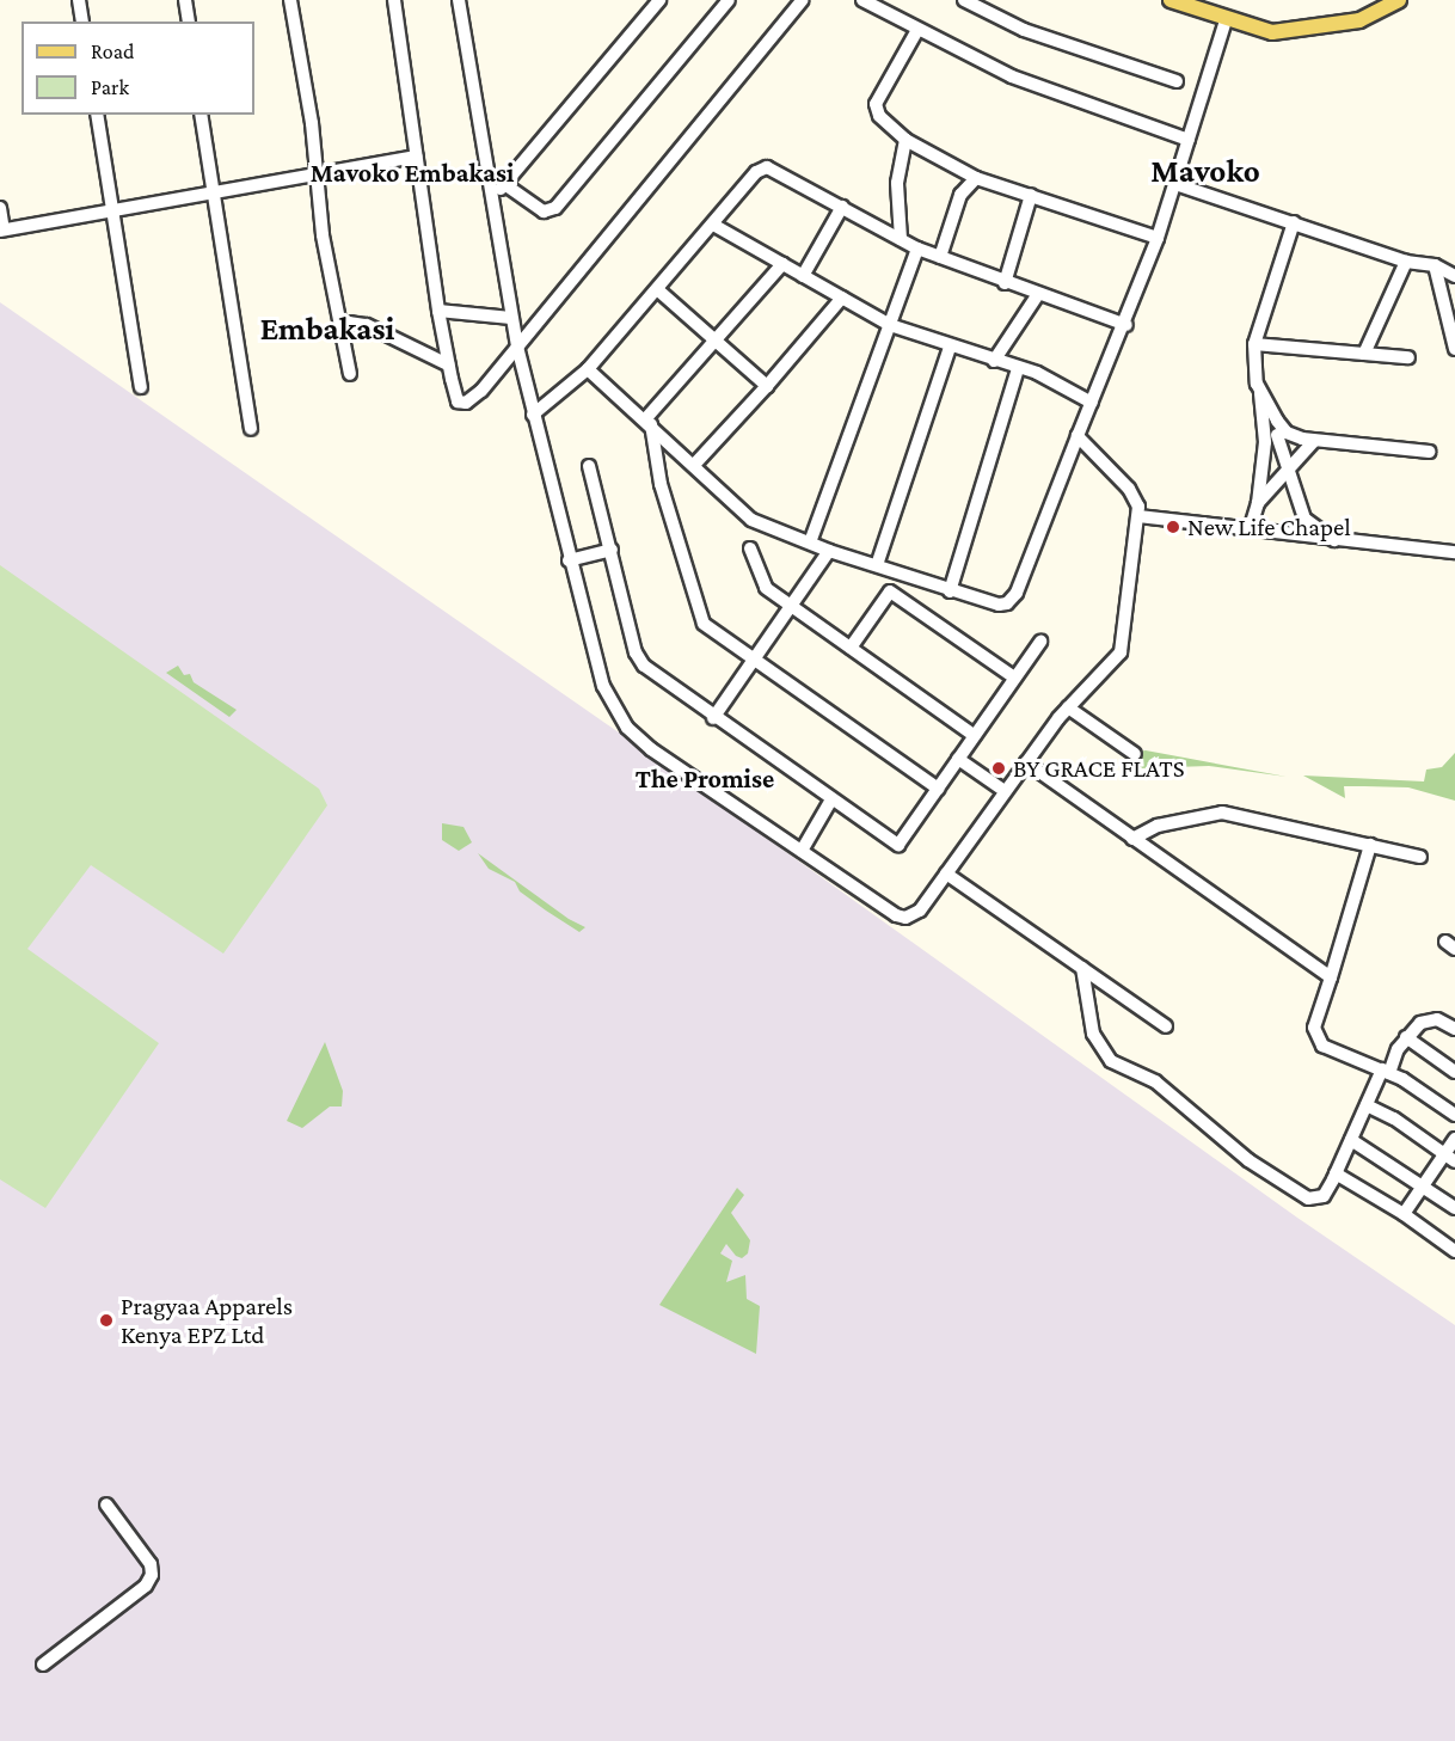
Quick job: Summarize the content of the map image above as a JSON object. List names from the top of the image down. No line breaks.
{"districts":["Mavoko","Mavoko Embakasi","Embakasi","The Promise"],"places":["New Life Chapel","BY GRACE FLATS","Pragyaa Apparels Kenya EPZ Ltd"],"legend":["Road","Park"]}
